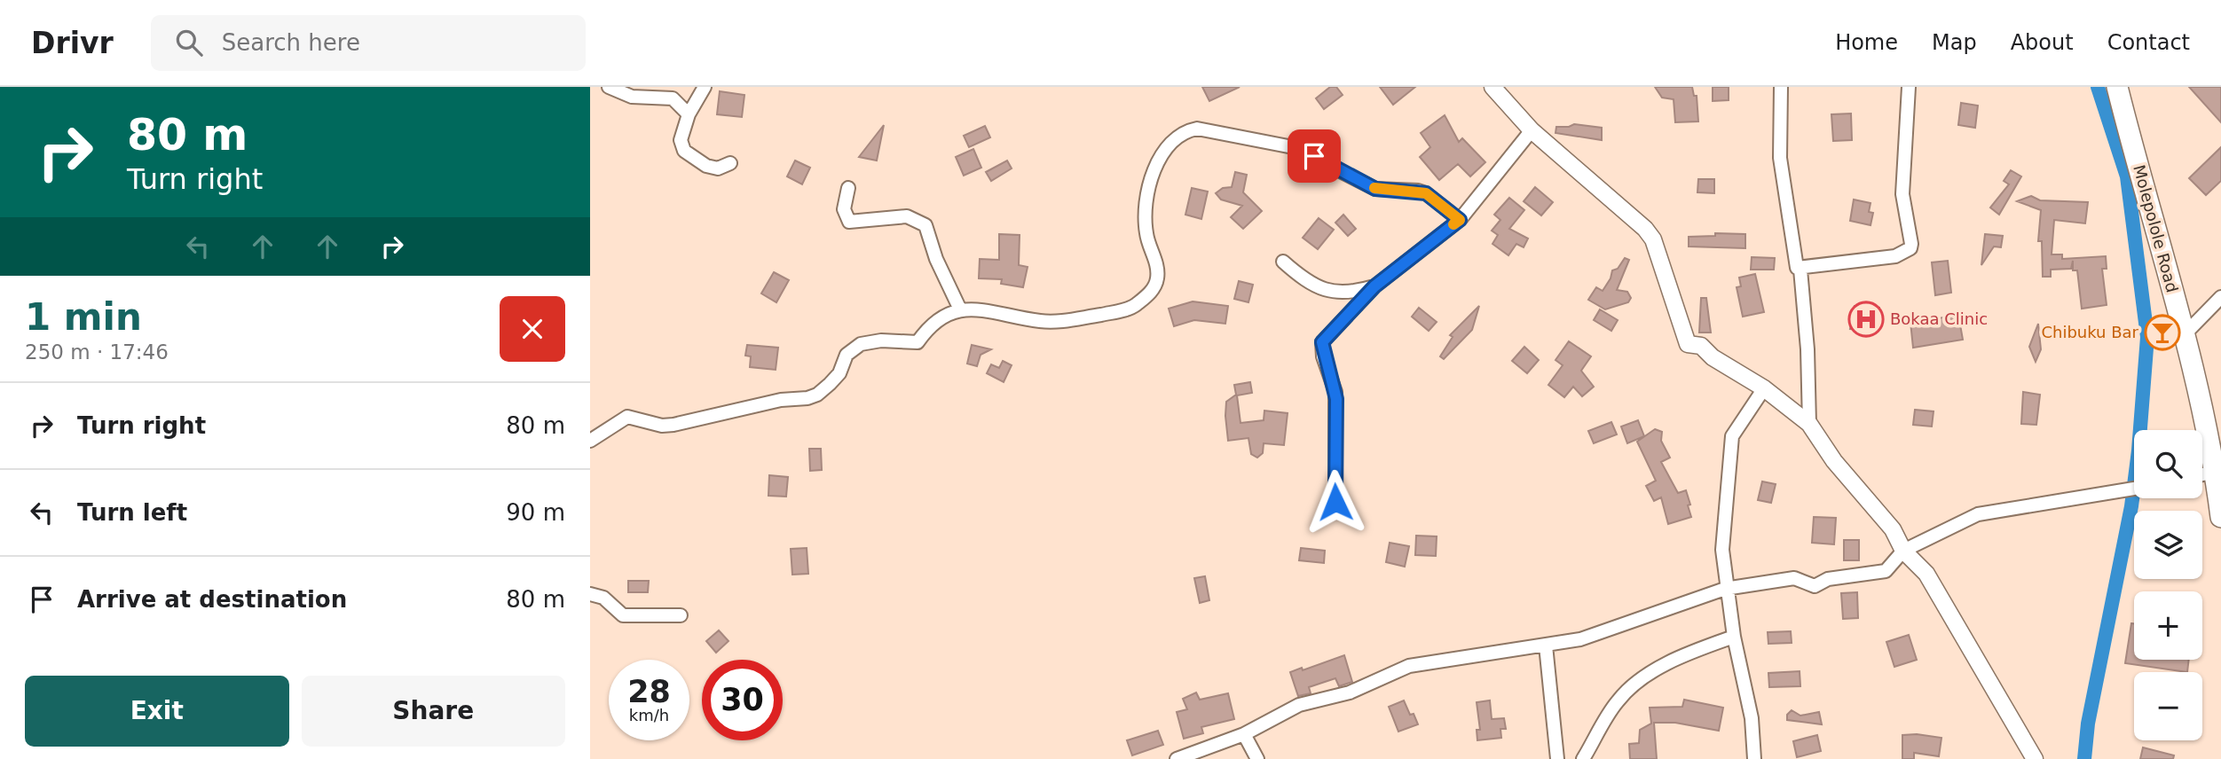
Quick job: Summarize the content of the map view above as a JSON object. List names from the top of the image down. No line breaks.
{"streets":{"main road":["Molepolole Road"]},"places":{"hospital":["Bokaa Clinic"],"bar":["Chibuku Bar"]},"page":{"header":"Drivr","search":"Search here","nav":["Home","Map","About","Contact"],"turn":["80 m","Turn right"],"heading":["1 min","250 m · 17:46"],"list":[{"name":"Turn right","value":"80 m"},{"name":"Turn left","value":"90 m"},{"name":"Arrive at destination","value":"80 m"}],"map_buttons":["+","−"],"speed":"28 km/h","limit":"30","buttons":["Exit","Share"]}}
